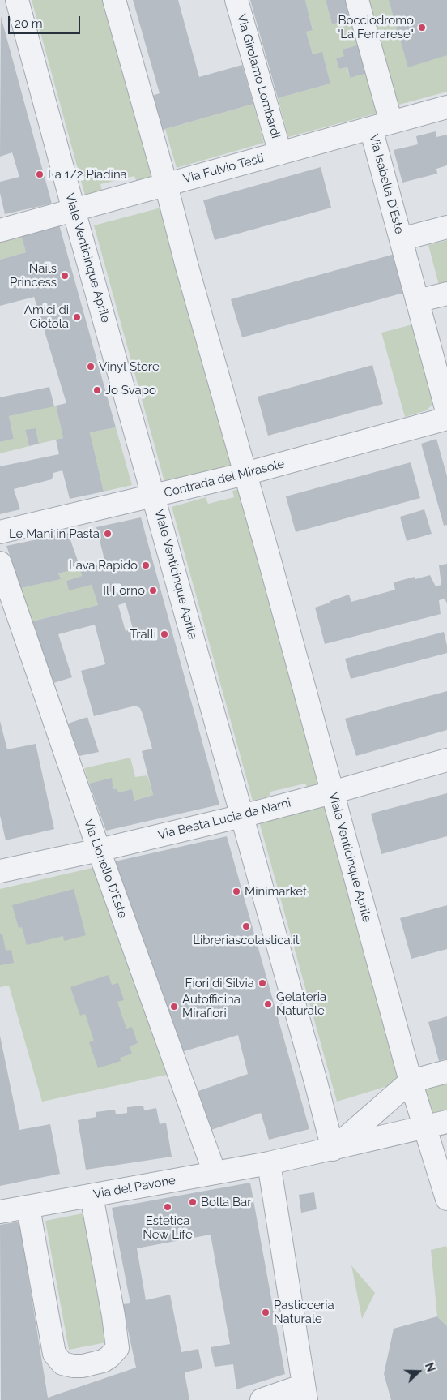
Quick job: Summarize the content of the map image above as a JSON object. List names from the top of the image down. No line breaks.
{"streets":{"street":["Via Girolamo Lombardi","Via Fulvio Testi","Via Isabella D'Este","Viale Venticinque Aprile","Contrada del Mirasole","Via Beata Lucia da Narni","Via Lionello D'Este","Via del Pavone"]},"crossings":[["Via Girolamo Lombardi","Via Fulvio Testi"],["Via Fulvio Testi","Via Isabella D'Este"],["Via Fulvio Testi","Viale Venticinque Aprile"],["Viale Venticinque Aprile","Contrada del Mirasole"],["Viale Venticinque Aprile","Via Beata Lucia da Narni"],["Viale Venticinque Aprile","Via del Pavone"],["Via Beata Lucia da Narni","Via Lionello D'Este"],["Via Lionello D'Este","Via del Pavone"]],"places":["Bocciodromo \"La Ferrarese\"","La 1/2 Piadina","Nails Princess","Amici di Ciotola","Vinyl Store","Jo Svapo","Le Mani in Pasta","Lava Rapido","Il Forno","Tralli","Minimarket","Libreriascolastica.it","Fiori di Silvia","Gelateria Naturale","Autofficina Mirafiori","Bolla Bar","Estetica New Life","Pasticceria Naturale"],"scale_bar":"20 m","north":"right"}
